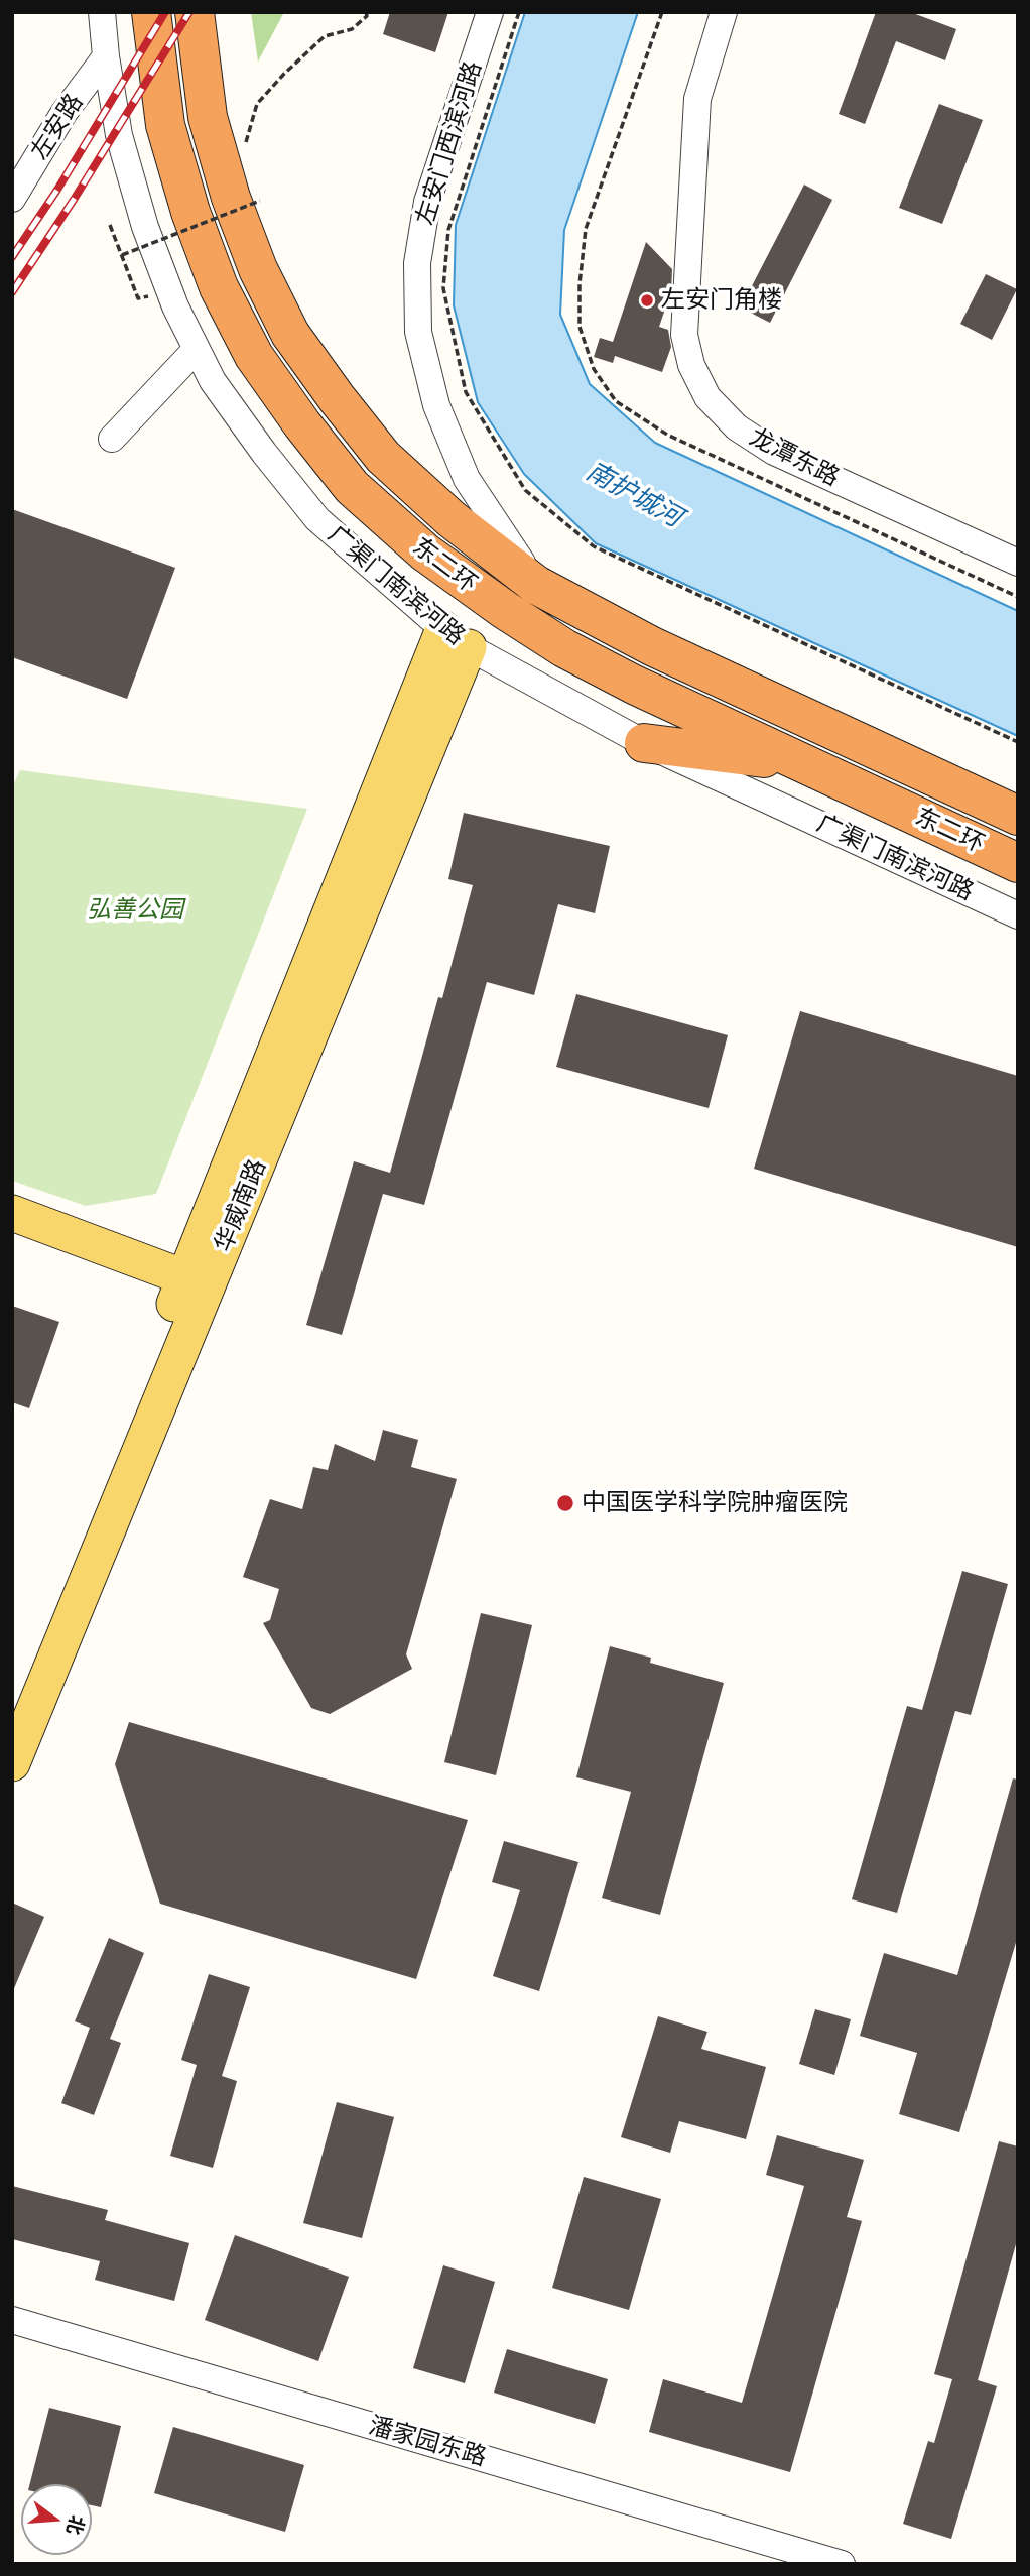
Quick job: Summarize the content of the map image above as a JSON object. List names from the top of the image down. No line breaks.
{"streets":{"highway":["东二环"],"main road":["华威南路"],"street":["左安路","左安门西滨河路","龙潭东路","广渠门南滨河路","潘家园东路"]},"crossings":[["左安路","广渠门南滨河路"],["左安门西滨河路","东二环"],["广渠门南滨河路","华威南路"]],"water":["南护城河"],"parks":["弘善公园"],"places":["左安门角楼","中国医学科学院肿瘤医院"],"north":"right"}
